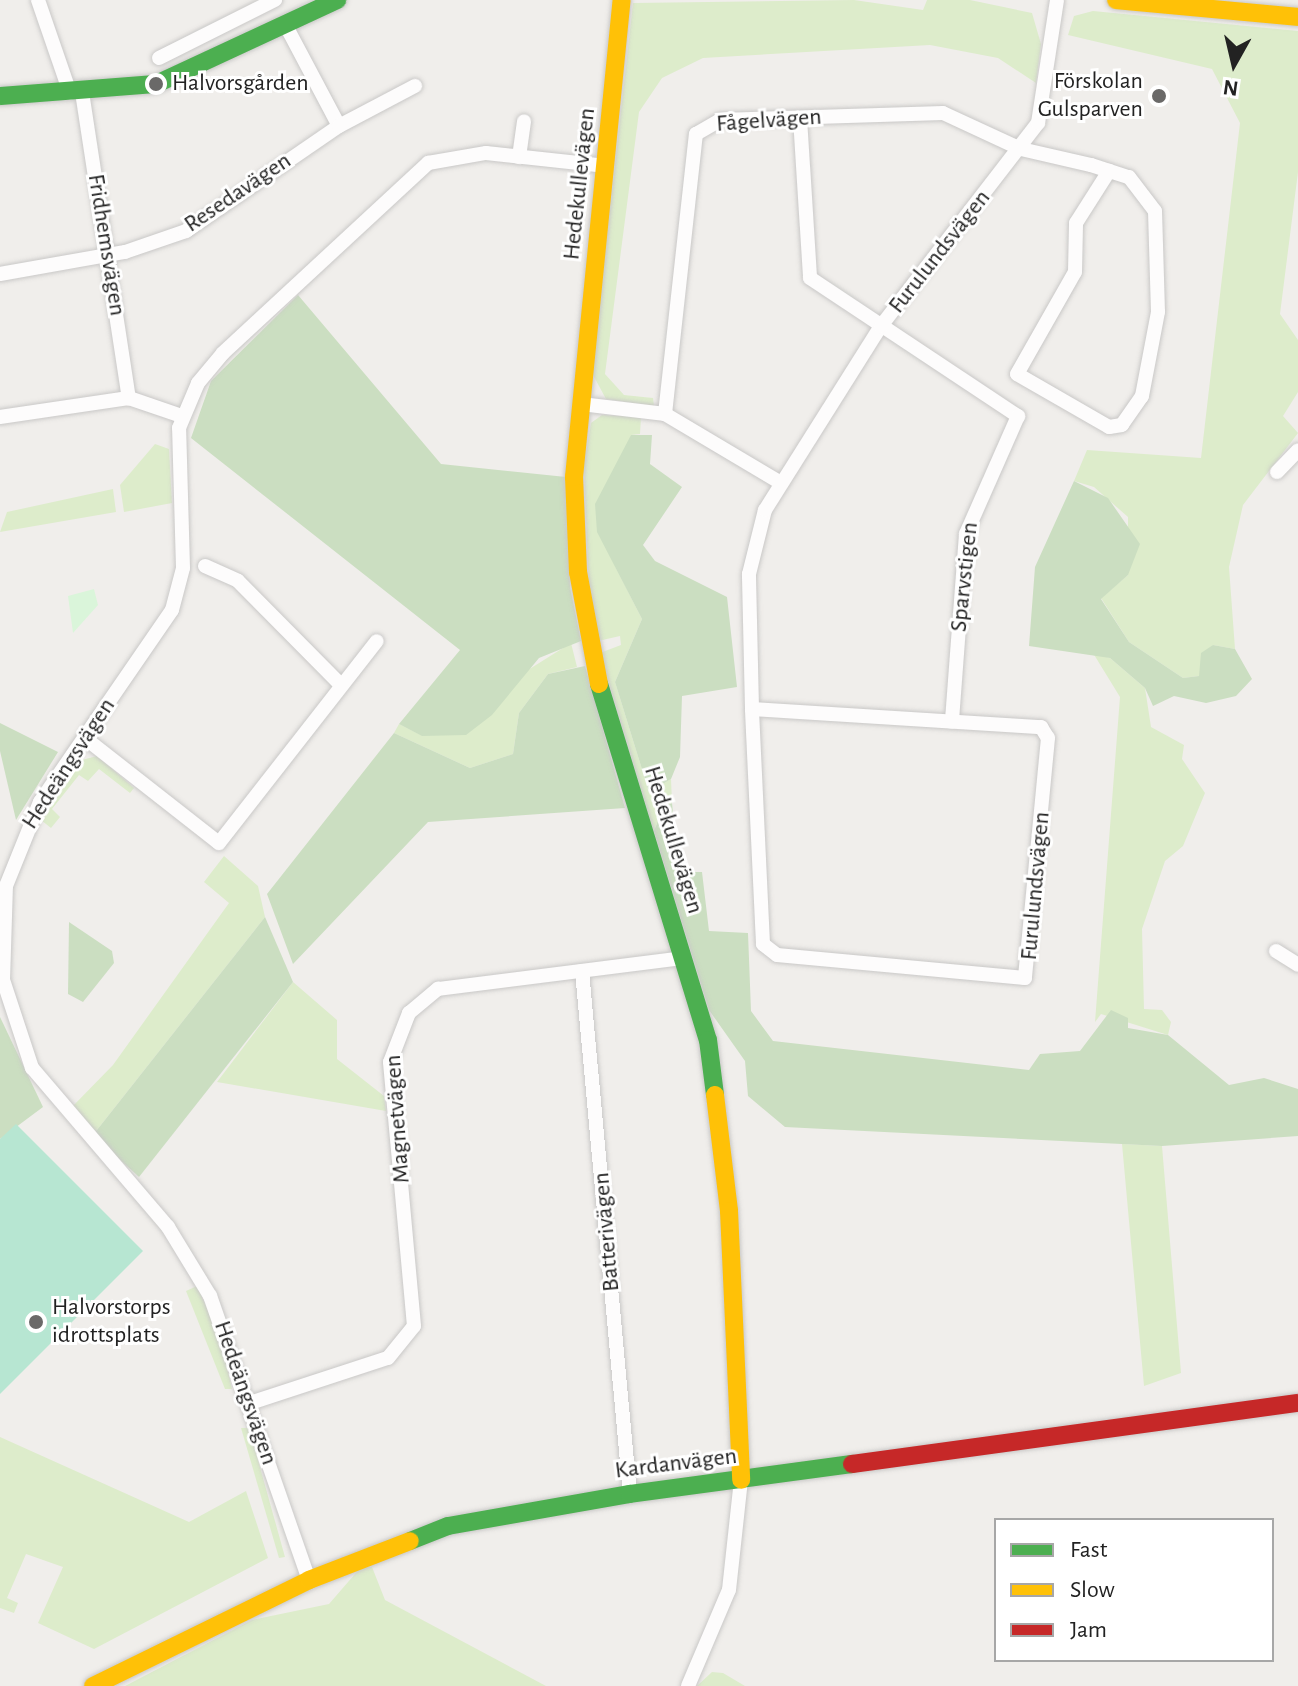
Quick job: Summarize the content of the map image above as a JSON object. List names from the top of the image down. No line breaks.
{"streets":{"street":["Fågelvägen","Hedekullevägen","Resedavägen","Fridhemsvägen","Furulundsvägen","Sparvstigen","Hedeängsvägen","Magnetvägen","Batterivägen","Kardanvägen"]},"crossings":[["Fågelvägen","Furulundsvägen"],["Hedekullevägen","Magnetvägen"],["Hedekullevägen","Kardanvägen"],["Resedavägen","Fridhemsvägen"],["Furulundsvägen","Sparvstigen"],["Hedeängsvägen","Magnetvägen"],["Hedeängsvägen","Kardanvägen"],["Magnetvägen","Batterivägen"],["Batterivägen","Kardanvägen"]],"places":["Halvorsgården","Förskolan Gulsparven","Halvorstorps idrottsplats"],"legend":["Fast","Slow","Jam"],"north":"bottom"}
